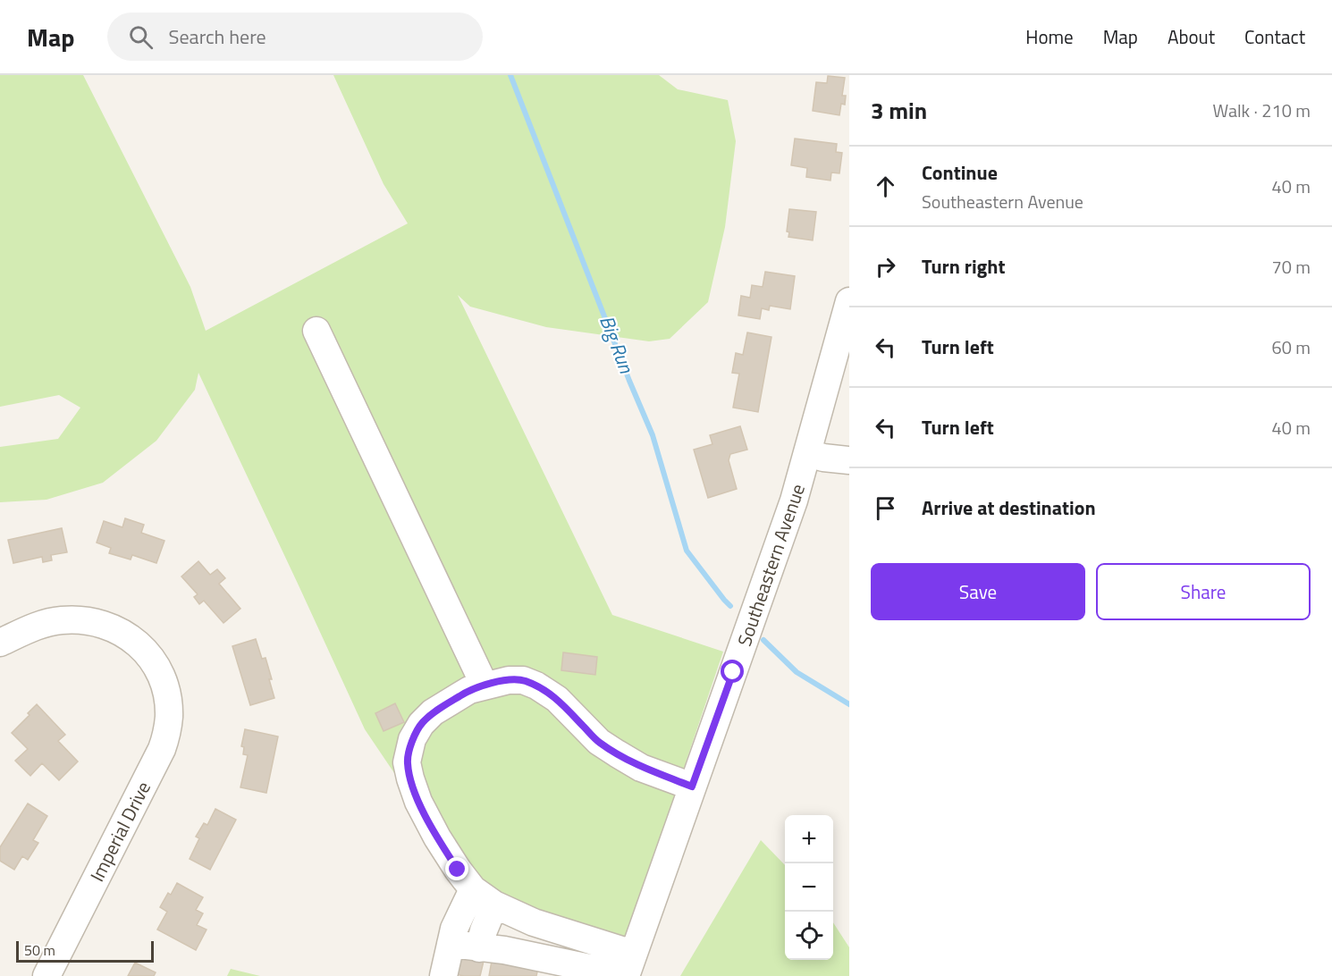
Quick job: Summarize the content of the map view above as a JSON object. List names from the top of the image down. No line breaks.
{"streets":{"street":["Southeastern Avenue","Imperial Drive"]},"water":["Big Run"],"scale_bar":"50 m","page":{"header":"Map","search":"Search here","nav":["Home","Map","About","Contact"],"heading":["3 min","Walk · 210 m"],"list":[["Continue","Southeastern Avenue","40 m"],["Turn right","70 m"],["Turn left","60 m"],["Turn left","40 m"],"Arrive at destination"],"buttons":["Save","Share"],"map_buttons":["+","−"],"scale":"50 m"}}
